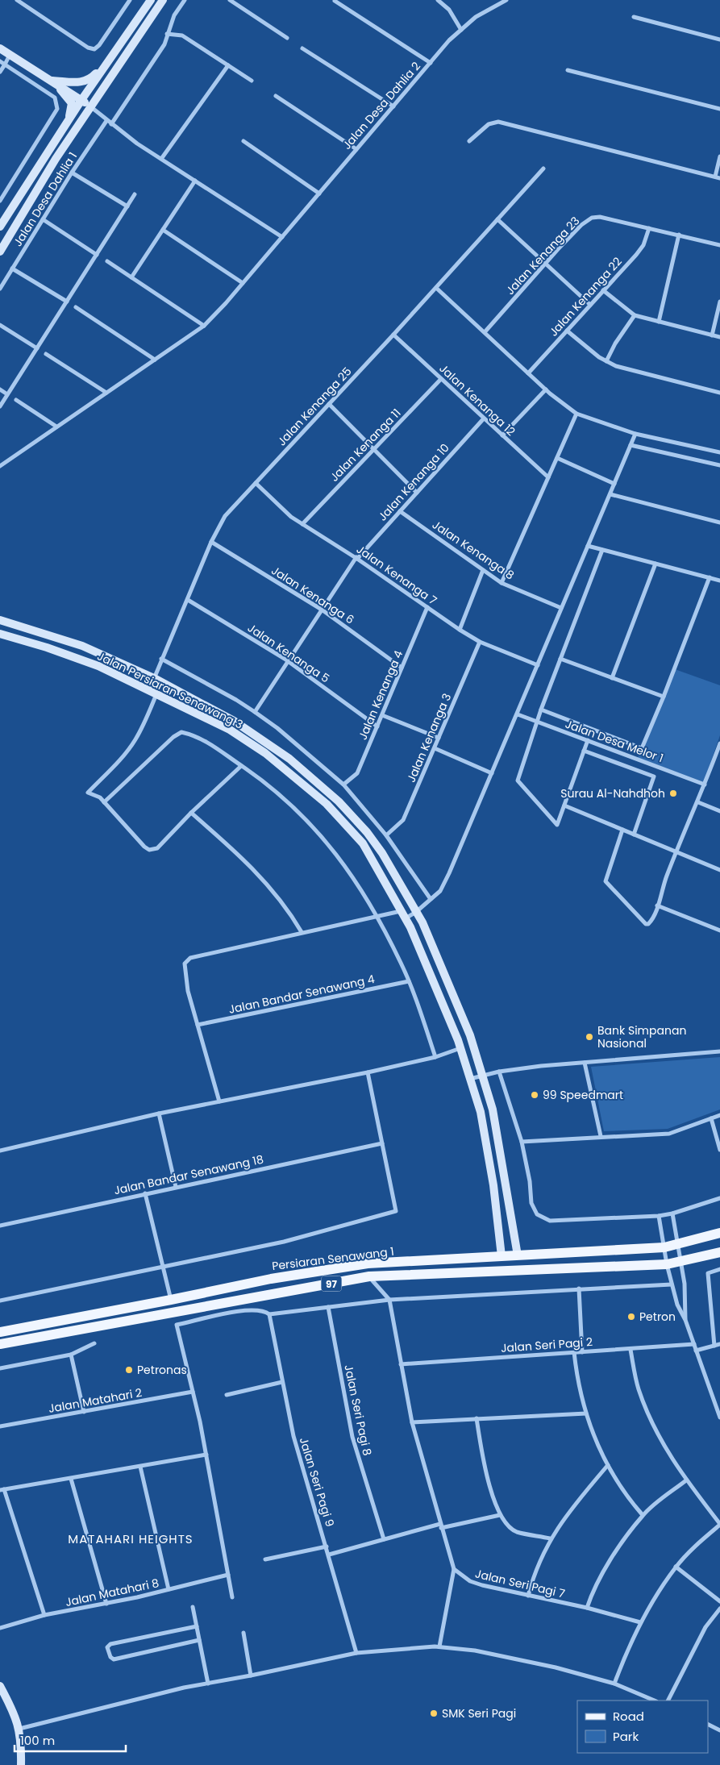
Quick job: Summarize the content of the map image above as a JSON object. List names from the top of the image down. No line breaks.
{"streets":{"main road":["Persiaran Senawang 1","97"],"street":["Jalan Desa Dahlia 2","Jalan Desa Dahlia 1","Jalan Kenanga 23","Jalan Kenanga 22","Jalan Kenanga 12","Jalan Kenanga 25","Jalan Kenanga 11","Jalan Kenanga 10","Jalan Kenanga 8","Jalan Kenanga 7","Jalan Kenanga 6","Jalan Kenanga 5","Jalan Persiaran Senawang 3","Jalan Kenanga 4","Jalan Kenanga 3","Jalan Desa Melor 1","Jalan Bandar Senawang 4","Jalan Bandar Senawang 18","Jalan Seri Pagi 2","Jalan Matahari 2","Jalan Seri Pagi 8","Jalan Seri Pagi 9","Jalan Seri Pagi 7","Jalan Matahari 8"]},"crossings":[["Jalan Kenanga 23","Jalan Kenanga 22"],["Jalan Kenanga 12","Jalan Kenanga 25"],["Jalan Kenanga 12","Jalan Kenanga 11"],["Jalan Kenanga 12","Jalan Kenanga 10"],["Jalan Kenanga 25","Jalan Kenanga 7"],["Jalan Kenanga 25","Jalan Kenanga 6"],["Jalan Kenanga 25","Jalan Kenanga 5"],["Jalan Kenanga 25","Jalan Persiaran Senawang 3"],["Jalan Kenanga 11","Jalan Kenanga 7"],["Jalan Kenanga 10","Jalan Kenanga 8"],["Jalan Kenanga 10","Jalan Kenanga 7"],["Jalan Kenanga 10","Jalan Kenanga 6"],["Jalan Kenanga 10","Jalan Kenanga 5"],["Jalan Kenanga 7","Jalan Kenanga 4"],["Jalan Kenanga 7","Jalan Kenanga 3"],["Jalan Kenanga 6","Jalan Kenanga 4"],["Jalan Kenanga 5","Jalan Kenanga 4"],["Jalan Persiaran Senawang 3","Persiaran Senawang 1"]],"districts":["MATAHARI HEIGHTS"],"places":["Surau Al-Nahdhoh","Bank Simpanan Nasional","99 Speedmart","Petron","Petronas","SMK Seri Pagi"],"legend":["Road","Park"],"scale_bar":"100 m"}
